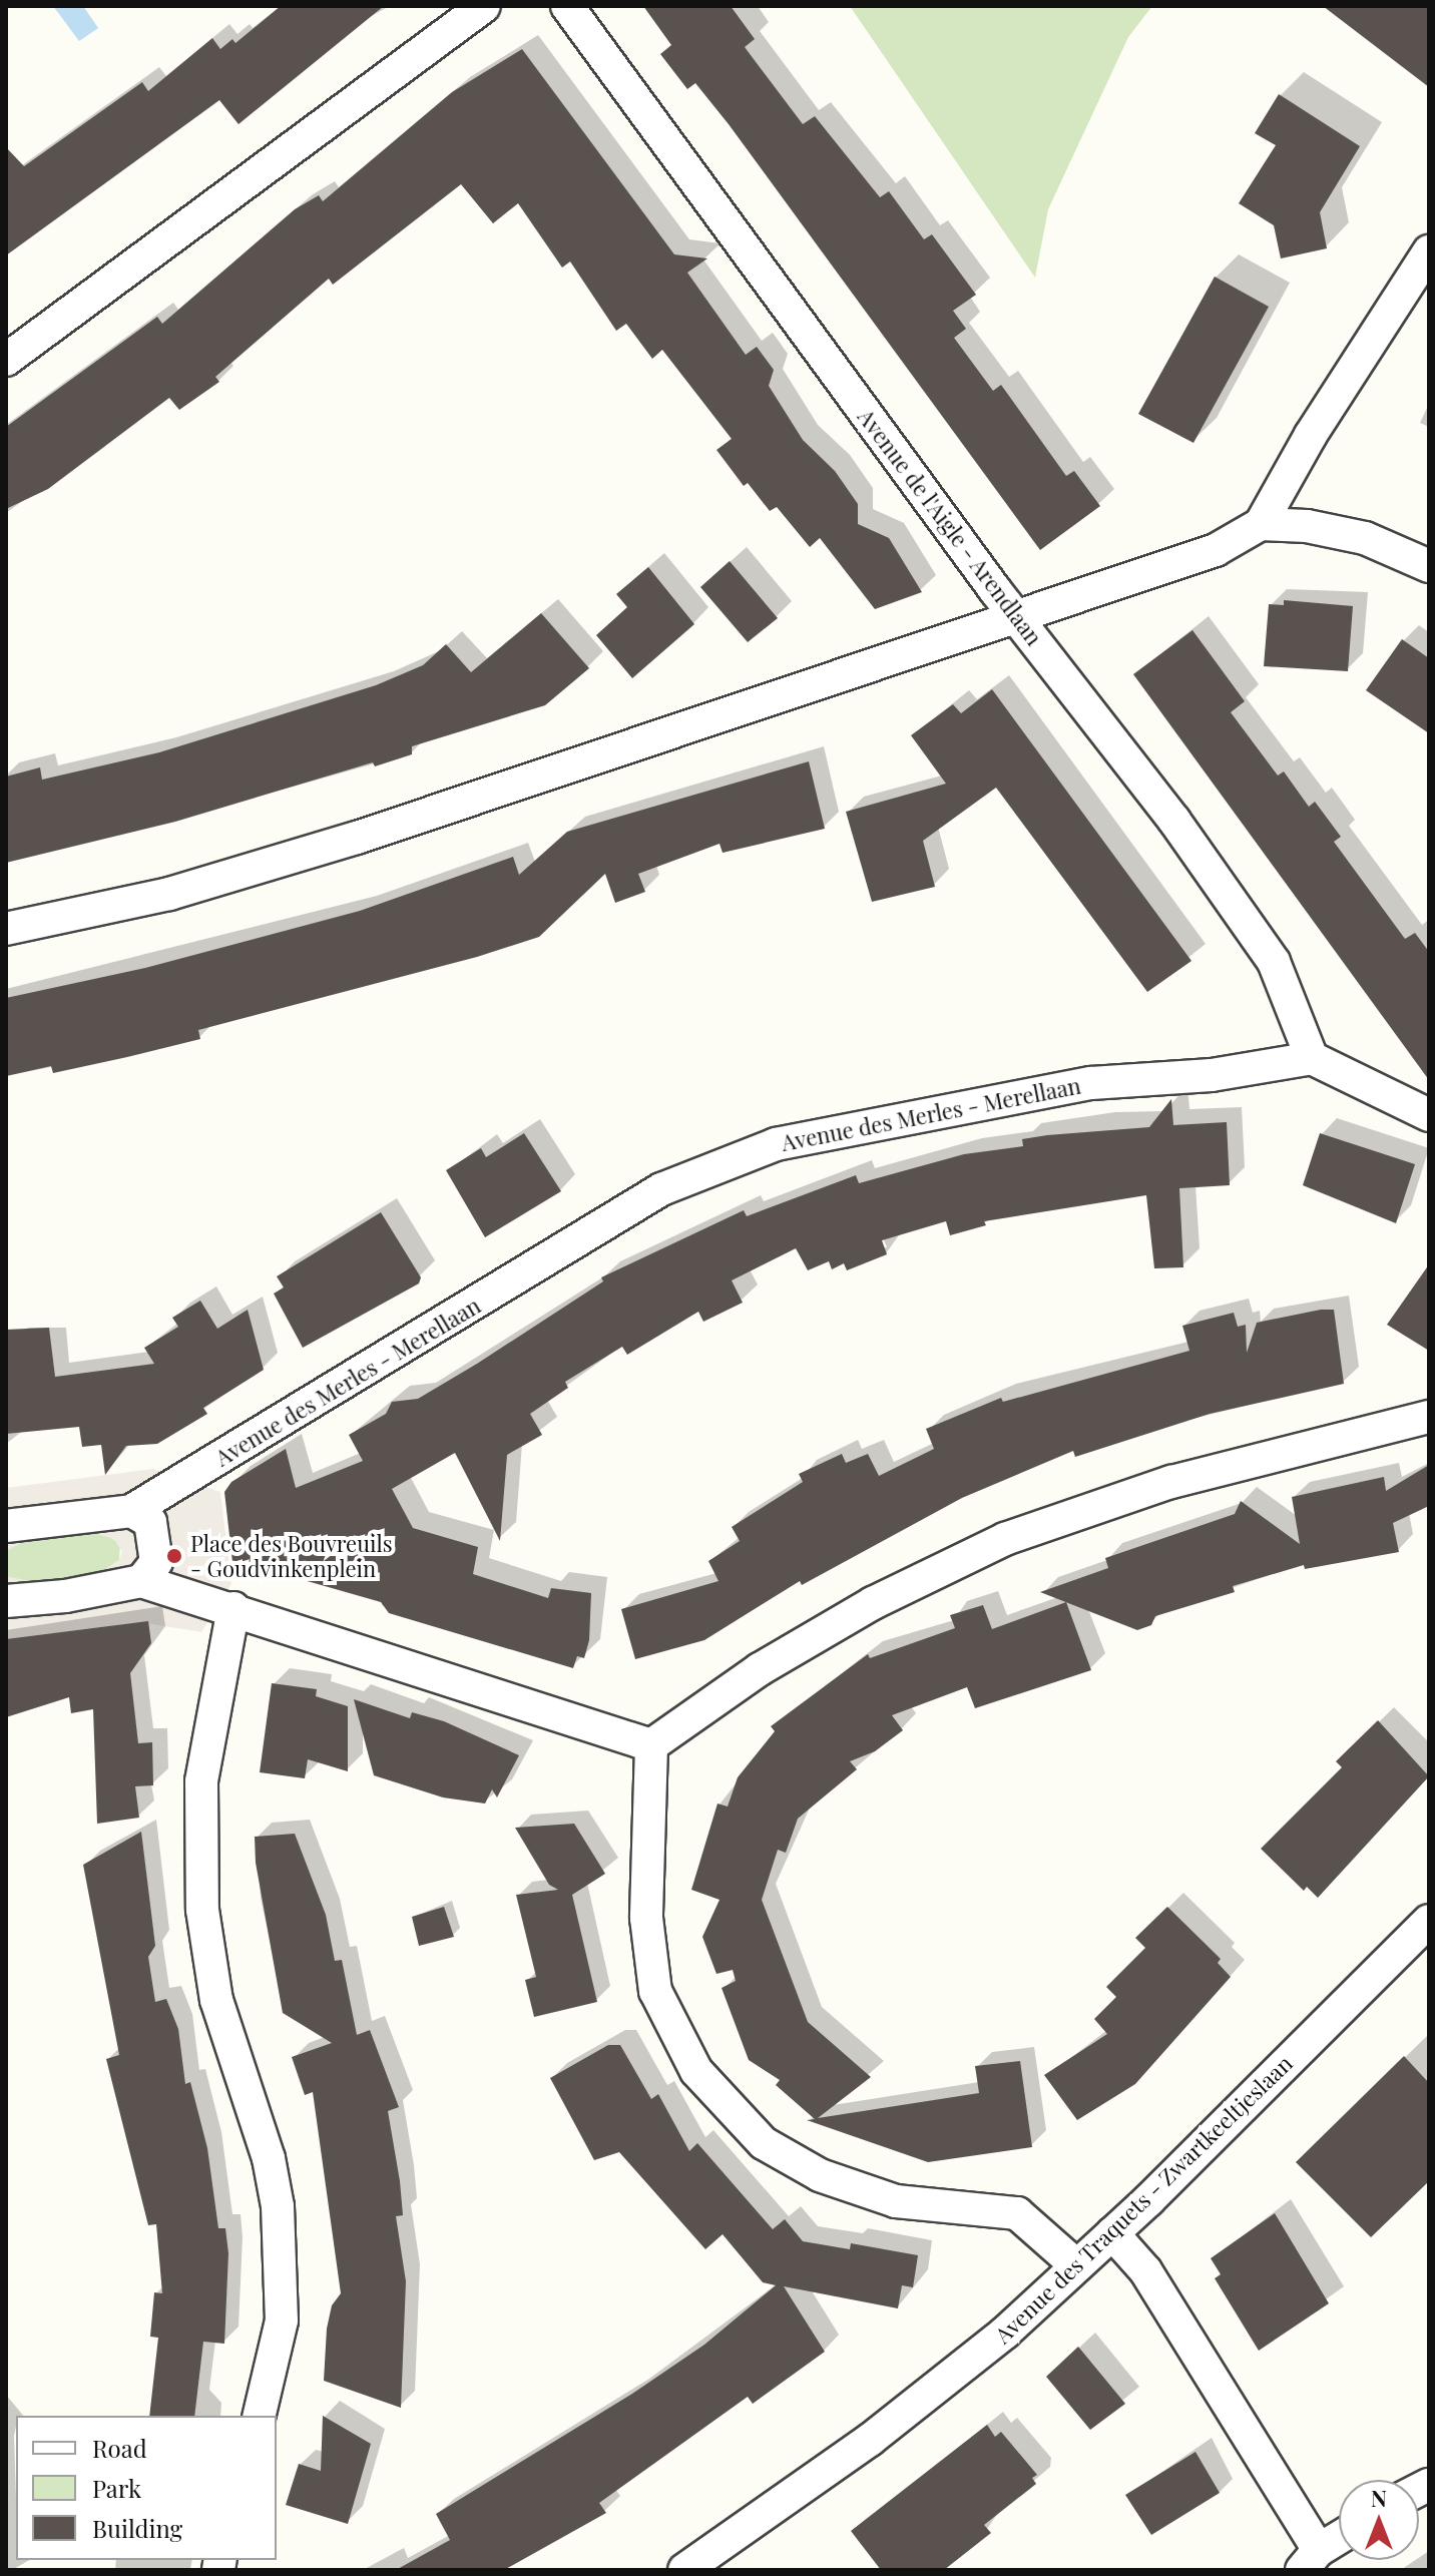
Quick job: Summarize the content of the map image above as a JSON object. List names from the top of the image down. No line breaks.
{"streets":{"street":["Avenue de l'Aigle - Arendlaan","Avenue des Merles - Merellaan","Avenue des Traquets - Zwartkeeltjeslaan"]},"crossings":[["Avenue de l'Aigle - Arendlaan","Avenue des Merles - Merellaan"]],"places":["Place des Bouvreuils - Goudvinkenplein"],"legend":["Road","Park","Building"],"north":"top"}
